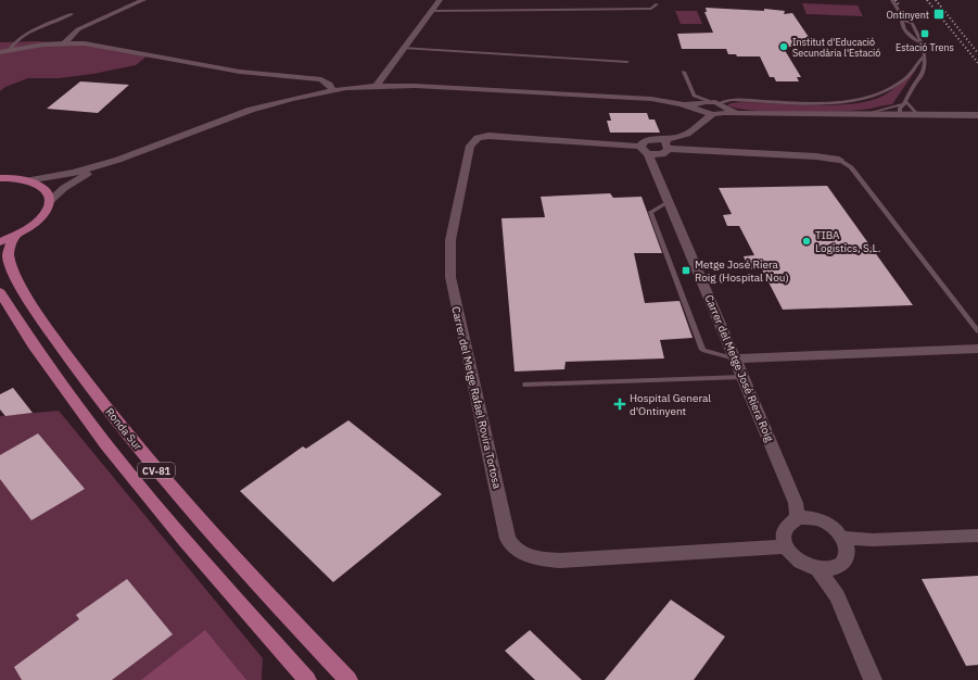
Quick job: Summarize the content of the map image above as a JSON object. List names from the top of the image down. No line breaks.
{"streets":{"main road":["Ronda Sur","CV-81"],"street":["Carrer del Metge José Riera Roig","Carrer del Metge Rafael Rovira Tortosa"]},"crossings":[["Carrer del Metge José Riera Roig","Carrer del Metge Rafael Rovira Tortosa"]],"places":{"transit":["Ontinyent","Estació Trens","Metge José Riera Roig (Hospital Nou)"],"other":["Institut d'Educació Secundària l'Estació","TIBA Logistics, S.L."],"health":["Hospital General d'Ontinyent"]}}
